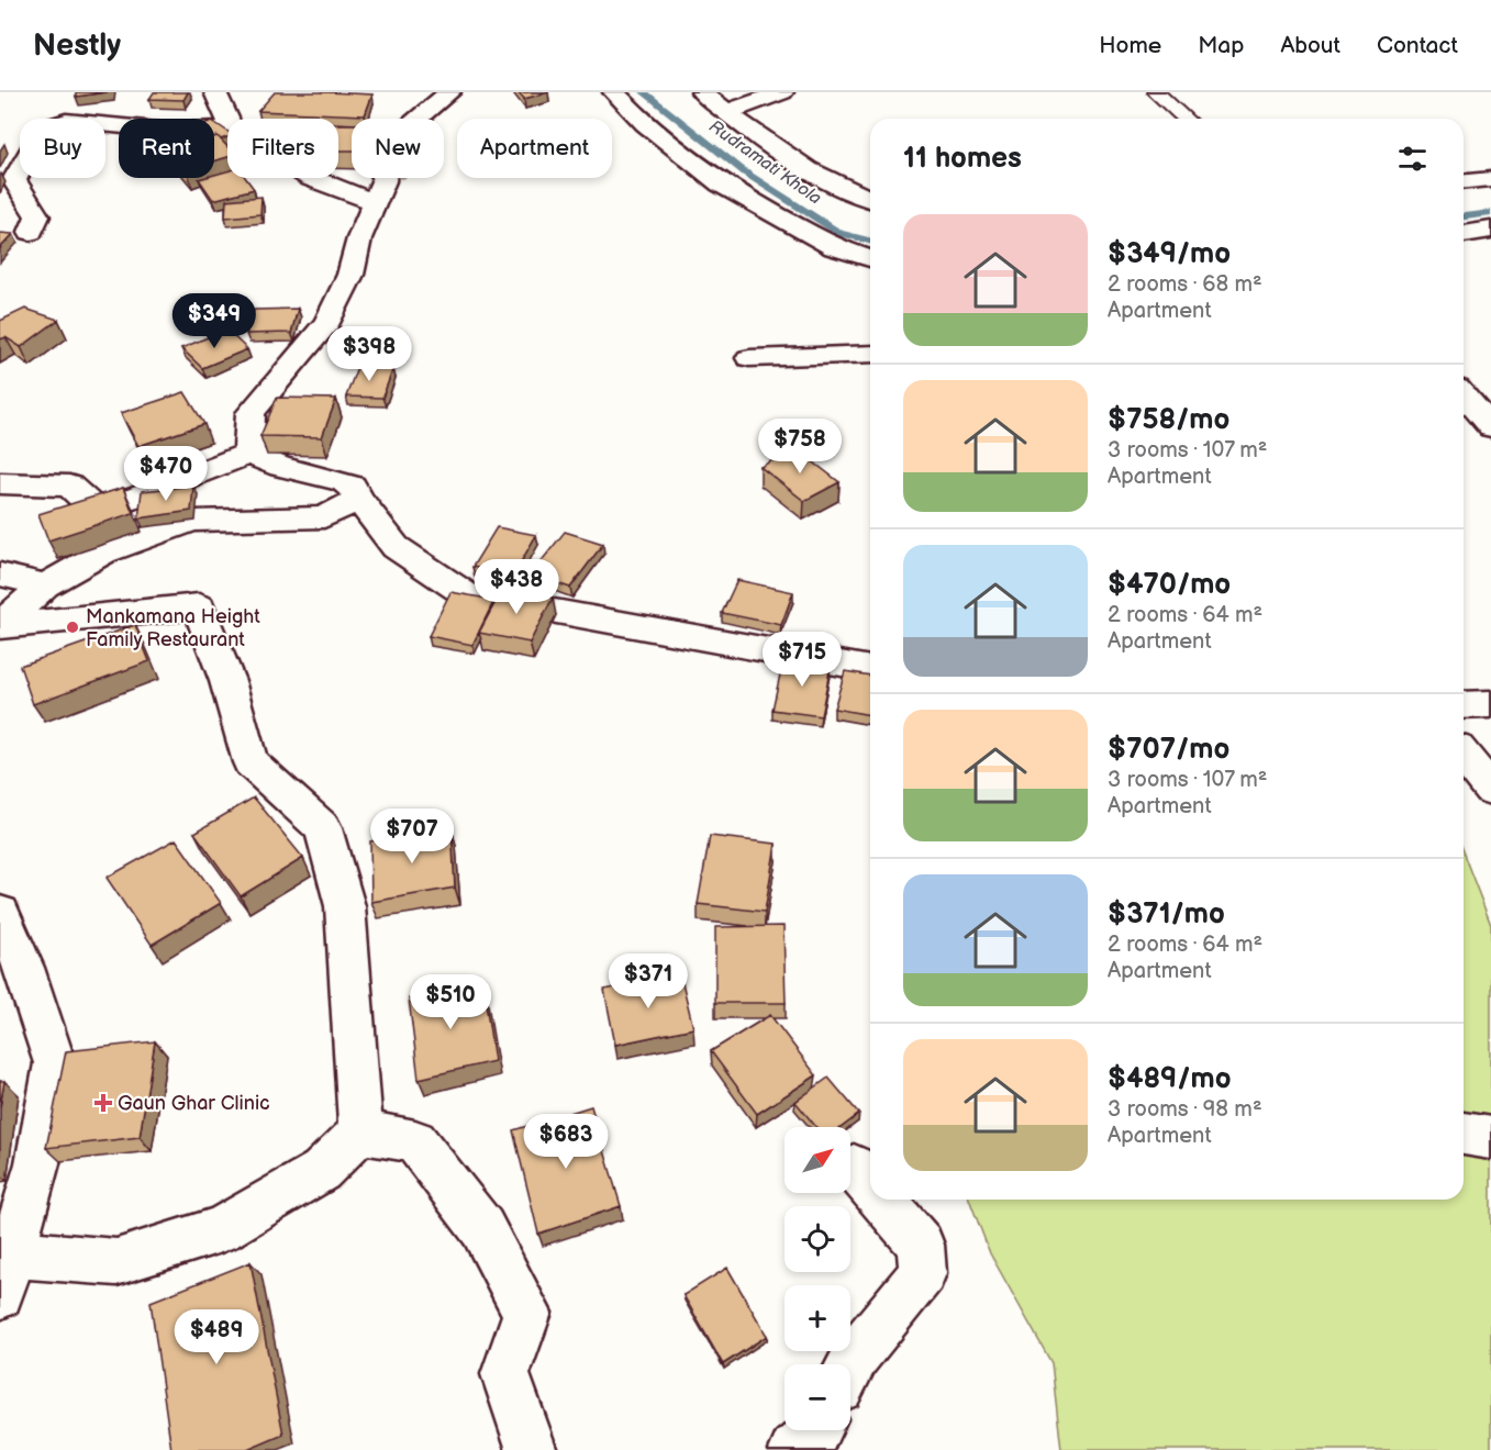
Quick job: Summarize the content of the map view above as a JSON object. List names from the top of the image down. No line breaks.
{"water":["Rudramati Khola"],"places":{"other":["Mankamana Height Family Restaurant"],"health":["Gaun Ghar Clinic"]},"north":"top right","page":{"header":"Nestly","nav":["Home","Map","About","Contact"],"chip":["Buy","Rent","Filters","New","Apartment"],"heading":"11 homes","list":[{"name":"$349/mo","note":"2 rooms · 68 m² · Apartment"},{"name":"$758/mo","note":"3 rooms · 107 m² · Apartment"},{"name":"$470/mo","note":"2 rooms · 64 m² · Apartment"},{"name":"$707/mo","note":"3 rooms · 107 m² · Apartment"},{"name":"$371/mo","note":"2 rooms · 64 m² · Apartment"},{"name":"$489/mo","note":"3 rooms · 98 m² · Apartment"}],"price":["$349","$398","$758","$470","$438","$715","$707","$371","$510","$683","$489"],"map_buttons":["+","−"]}}
